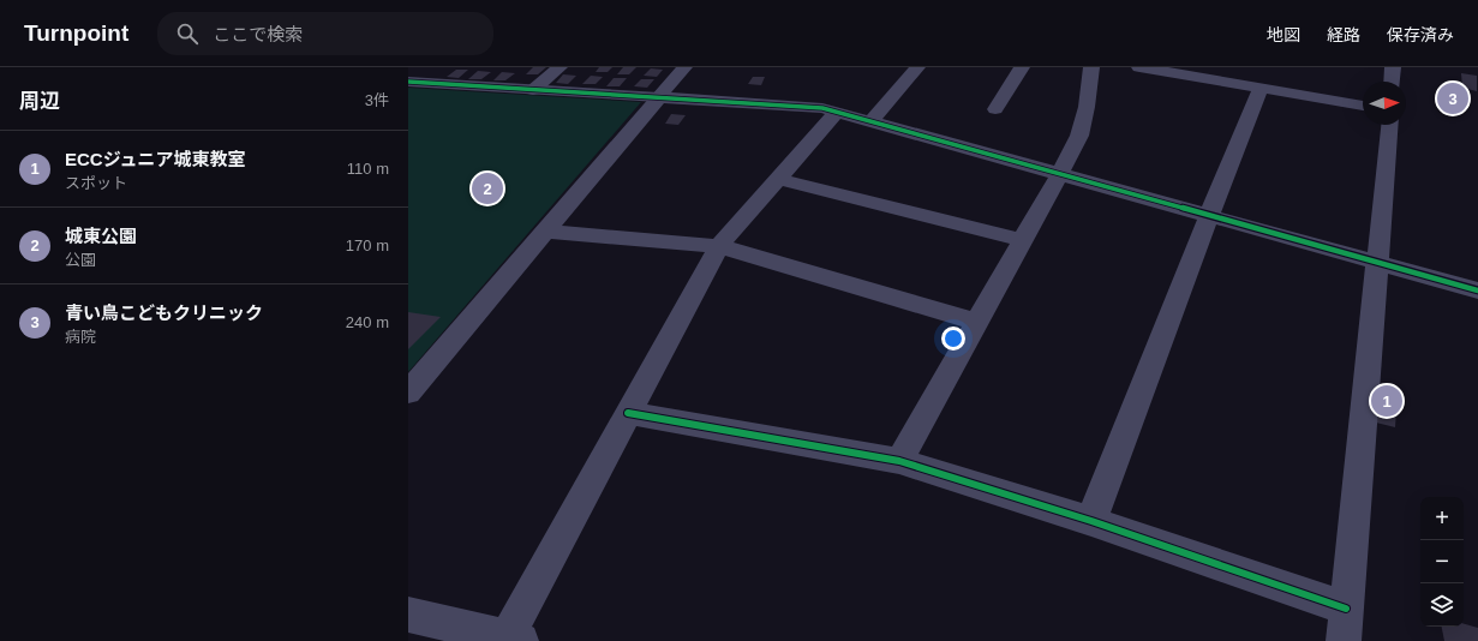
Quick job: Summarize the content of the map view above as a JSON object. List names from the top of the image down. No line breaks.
{"north":"right","page":{"header":"Turnpoint","search":"ここで検索","nav":["地図","経路","保存済み"],"heading":["周辺","3件"],"pins":["3","2","1"],"list":[{"mark":"1","name":"ECCジュニア城東教室","note":"スポット","value":"110 m"},{"mark":"2","name":"城東公園","note":"公園","value":"170 m"},{"mark":"3","name":"青い鳥こどもクリニック","note":"病院","value":"240 m"}],"map_buttons":["+","−"]}}
